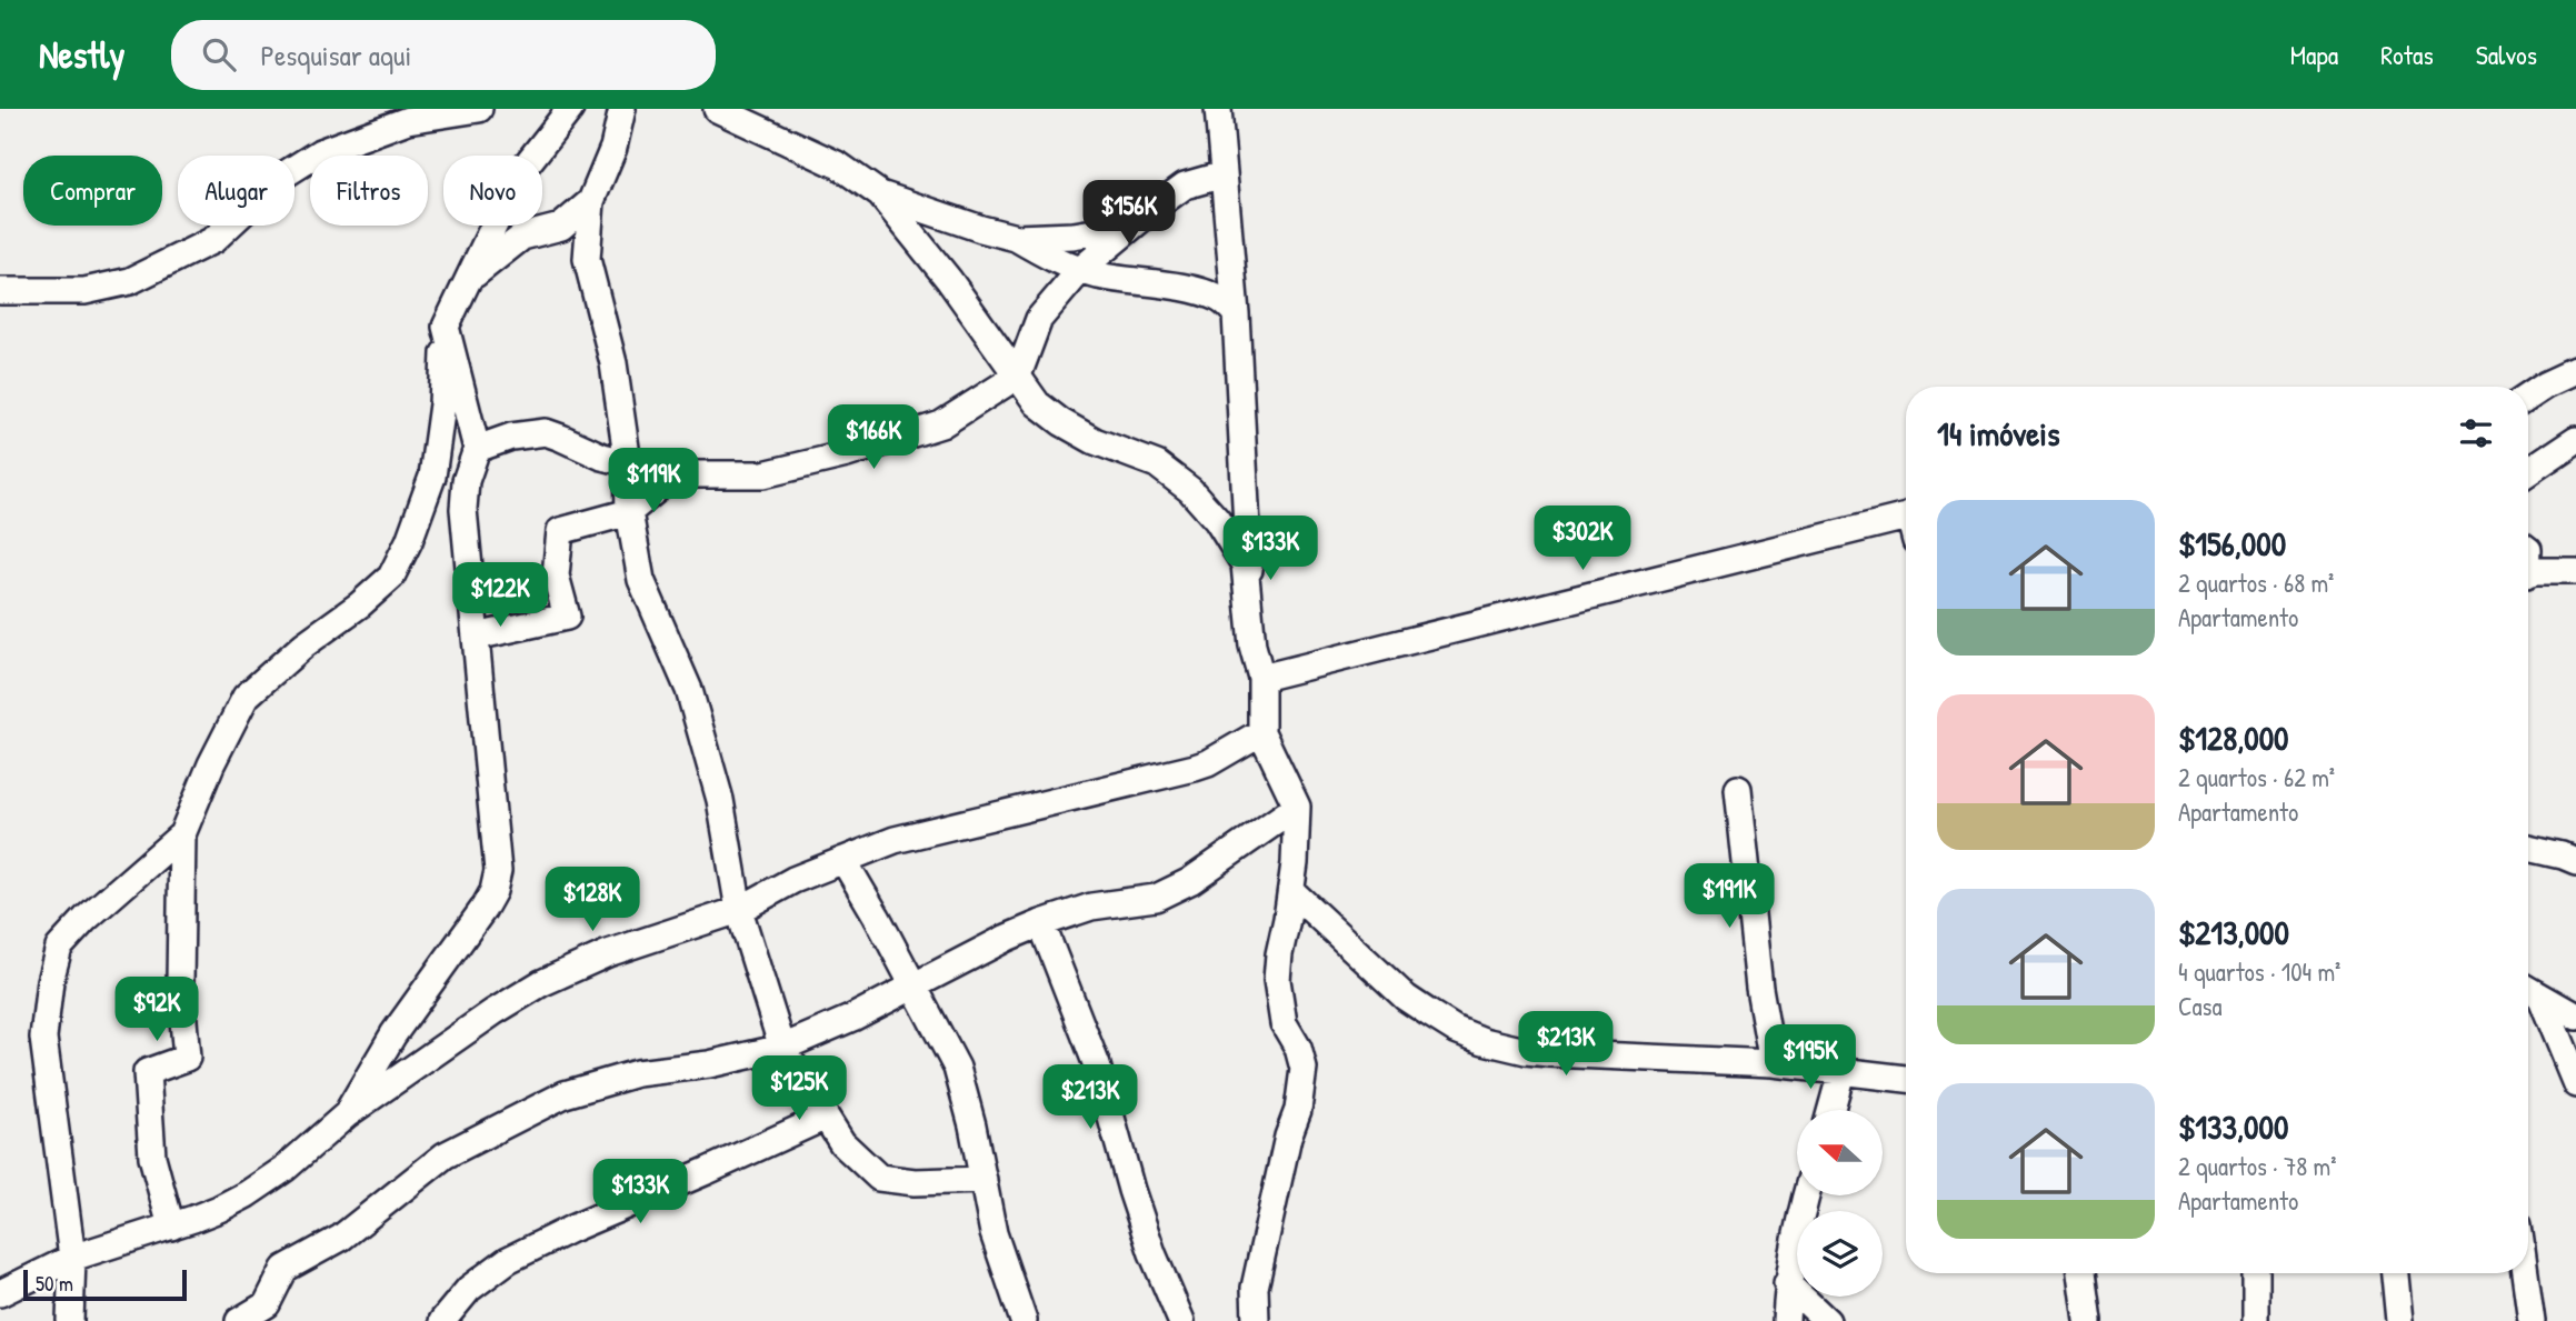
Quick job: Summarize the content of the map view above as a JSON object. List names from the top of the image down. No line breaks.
{"scale_bar":"50 m","north":"left","page":{"header":"Nestly","search":"Pesquisar aqui","nav":["Mapa","Rotas","Salvos"],"chip":["Comprar","Alugar","Filtros","Novo"],"price":["$156K","$166K","$119K","$302K","$133K","$122K","$191K","$128K","$92K","$213K","$195K","$125K","$213K","$133K"],"heading":"14 imóveis","list":[{"name":"$156,000","note":"2 quartos · 68 m² · Apartamento"},{"name":"$128,000","note":"2 quartos · 62 m² · Apartamento"},{"name":"$213,000","note":"4 quartos · 104 m² · Casa"},{"name":"$133,000","note":"2 quartos · 78 m² · Apartamento"}],"scale":"50 m"}}
